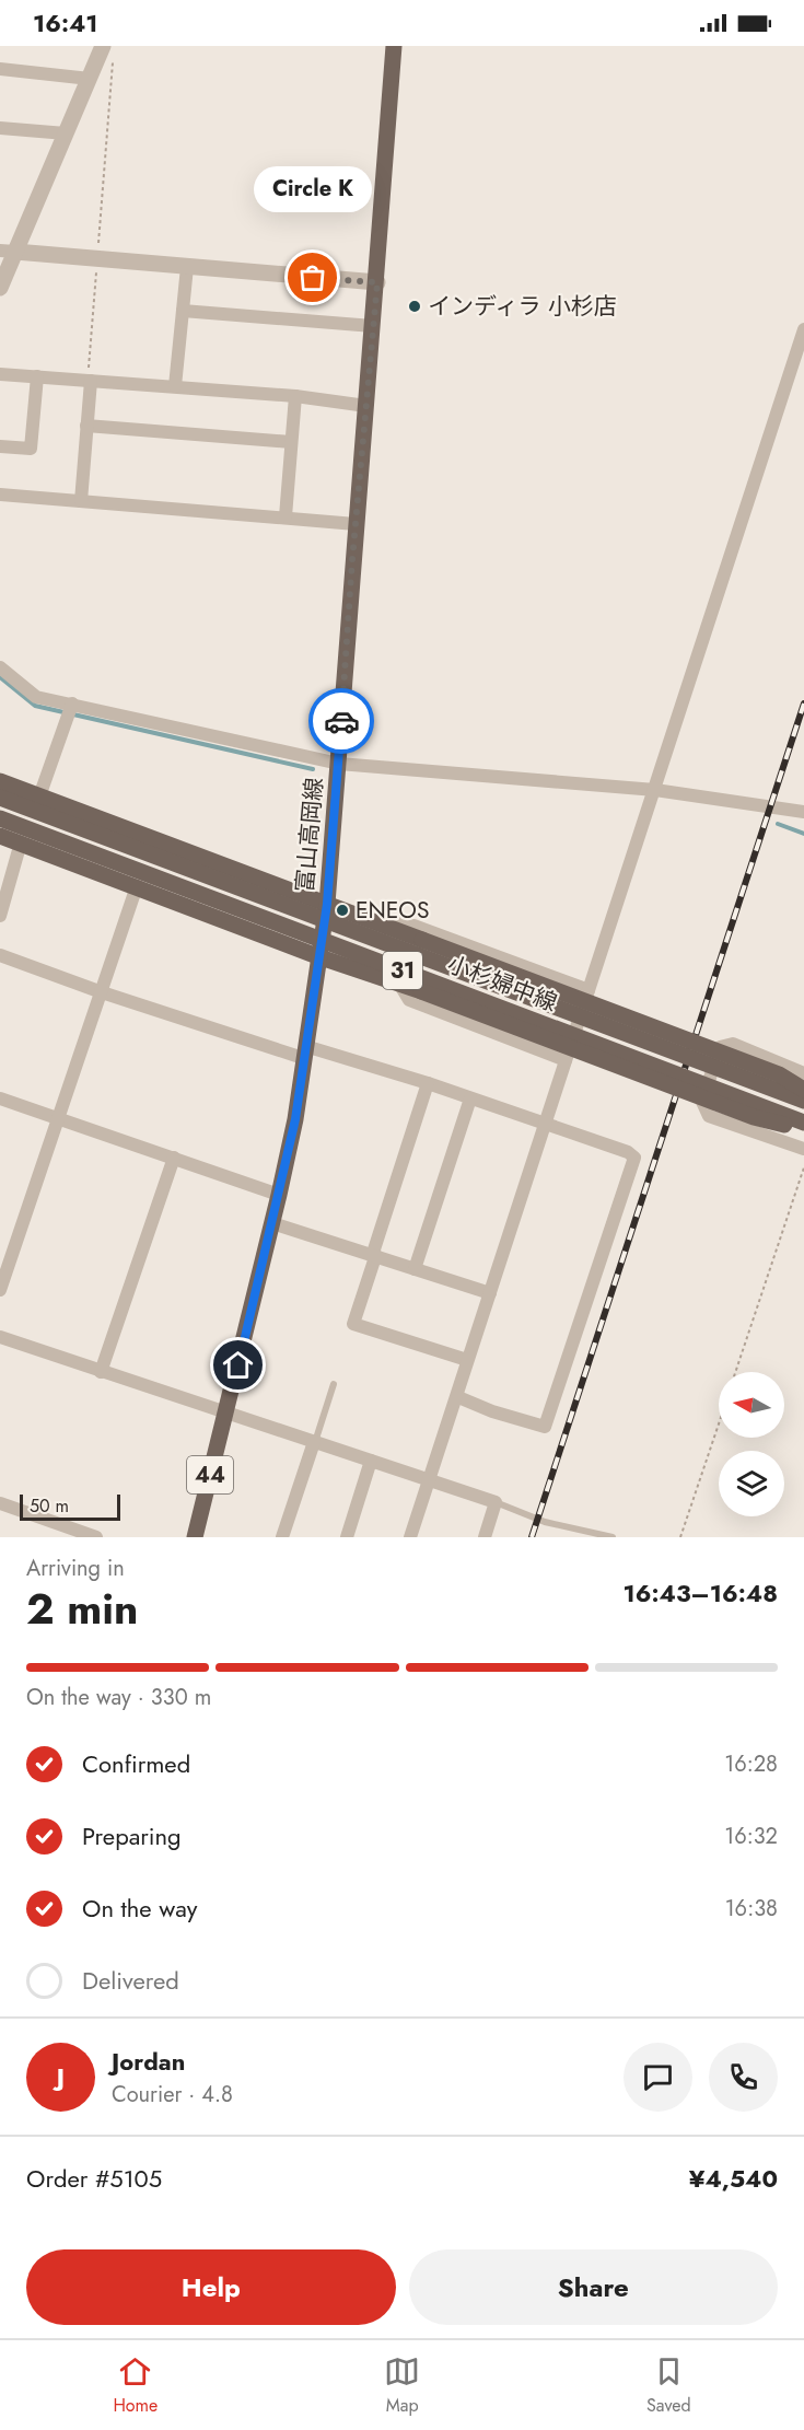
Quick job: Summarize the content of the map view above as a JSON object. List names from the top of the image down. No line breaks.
{"streets":{"main road":["富山高岡線","31","小杉婦中線","44"]},"crossings":[["富山高岡線","31"]],"places":["Circle K","インディラ 小杉店","ENEOS"],"scale_bar":"50 m","north":"left","page":{"status":"16:41","bubble":"Circle K","scale":"50 m","heading":["2 min","Arriving in","16:43–16:48"],"panel":["Jordan","Courier · 4.8","Order #5105","¥4,540"],"bar":"On the way · 330 m","list":[["Confirmed","16:28"],["Preparing","16:32"],["On the way","16:38"],"Delivered"],"round":"J","buttons":["Help","Share"],"tabs":["Home","Map","Saved"]}}
